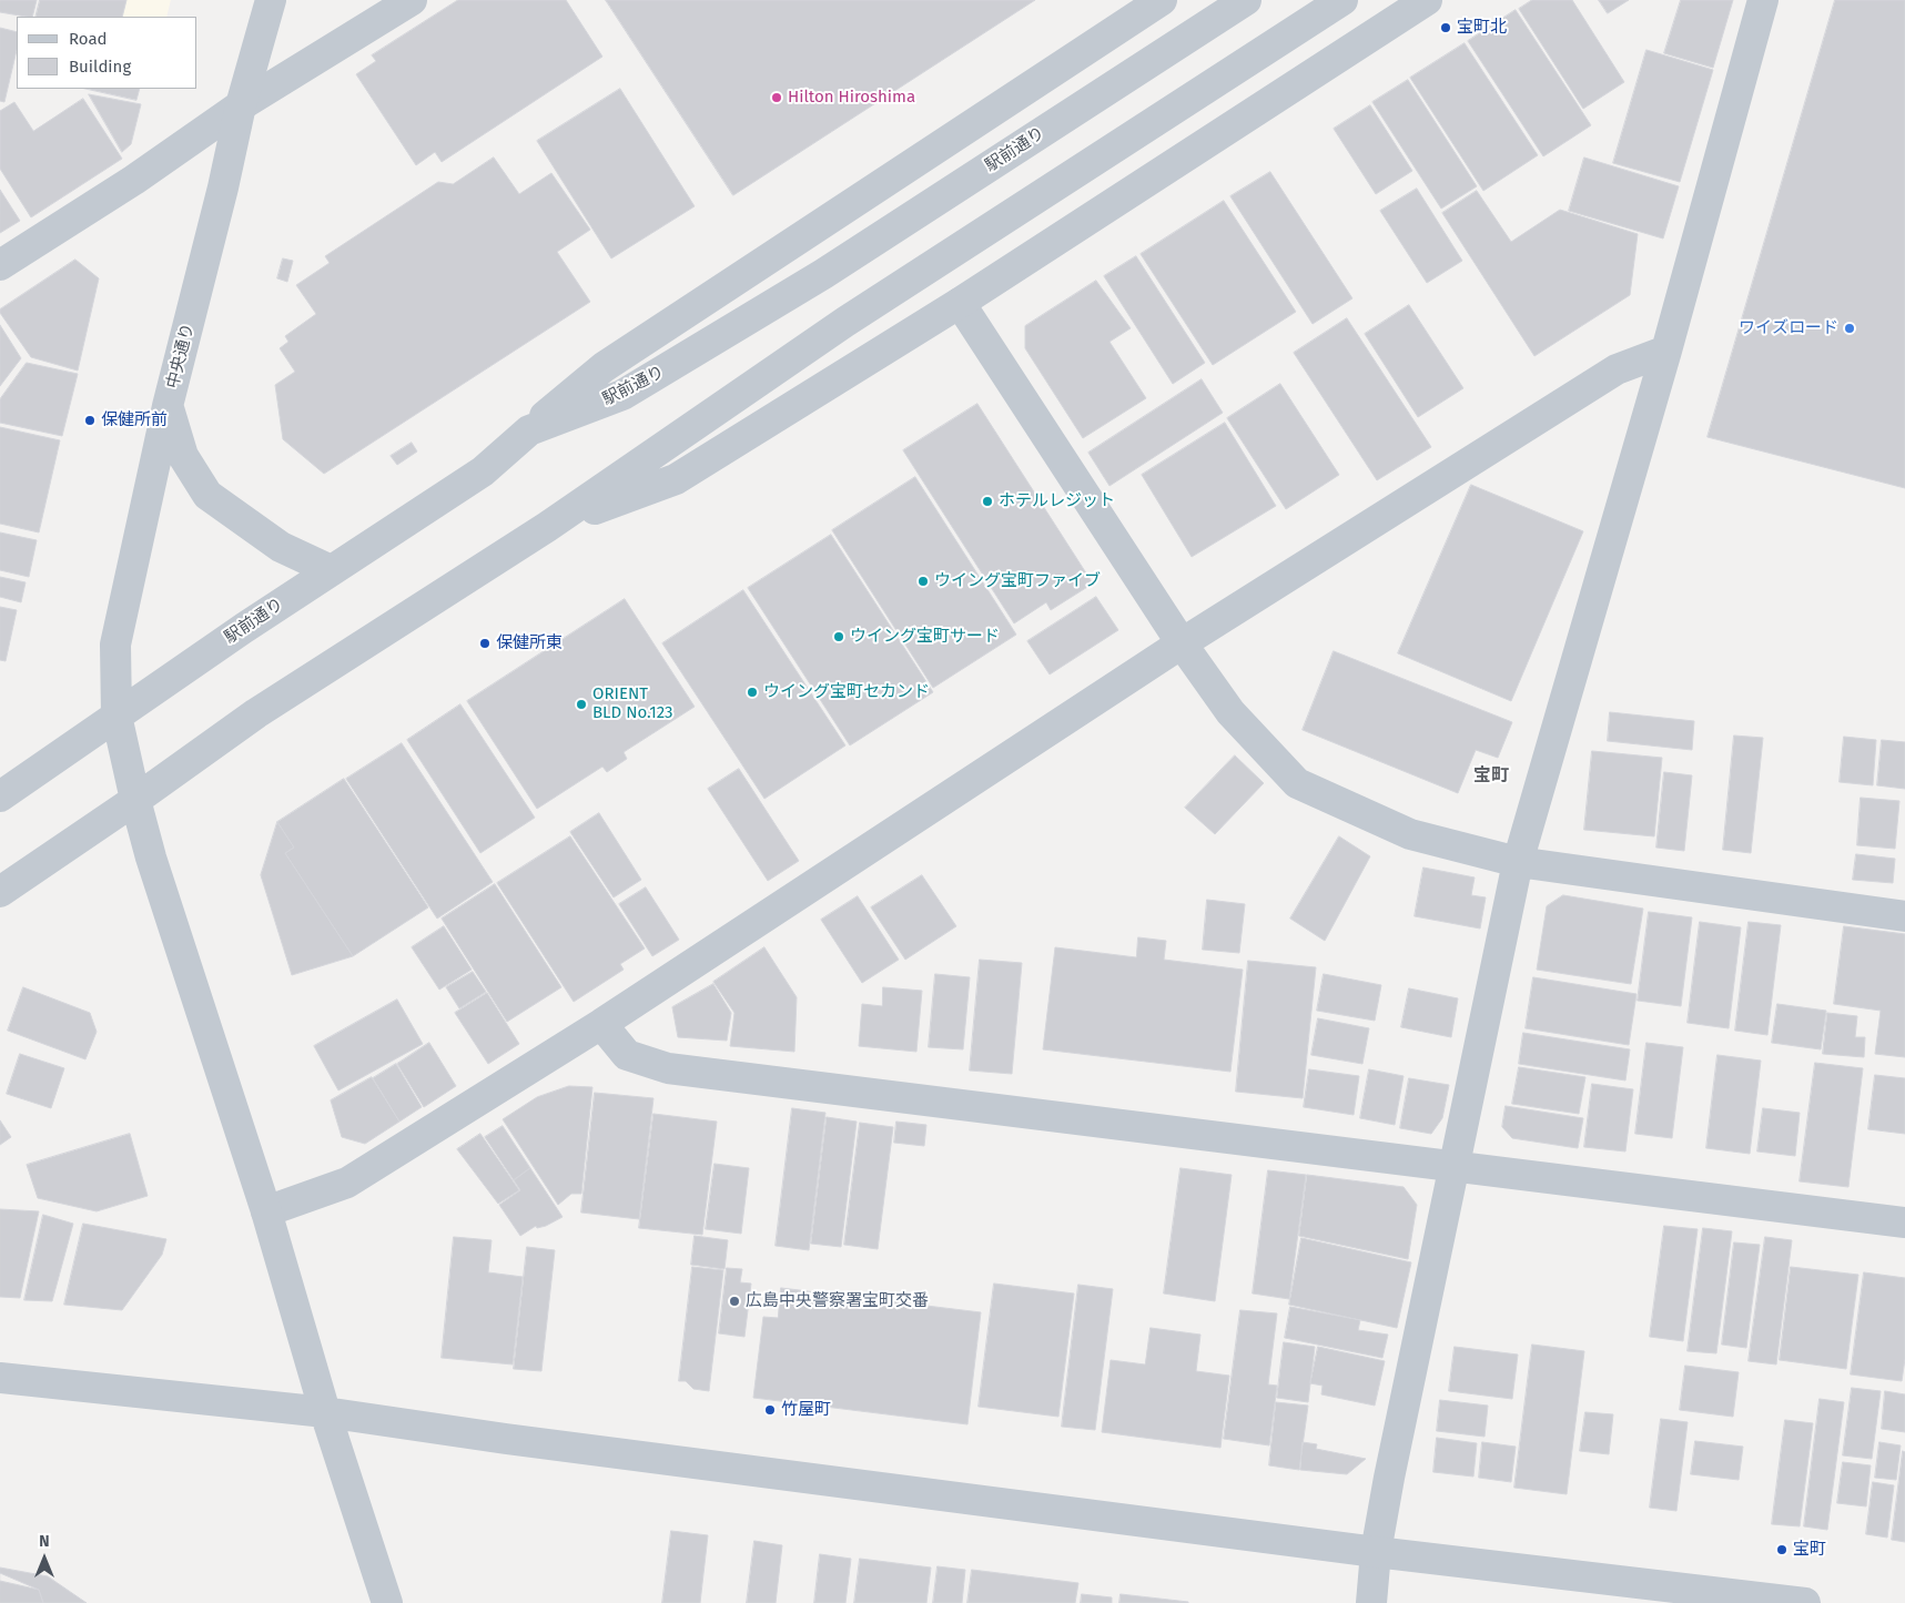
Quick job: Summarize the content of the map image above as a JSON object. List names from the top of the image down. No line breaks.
{"streets":{"street":["駅前通り","中央通り"]},"crossings":[["駅前通り","中央通り"]],"districts":["宝町"],"places":["宝町北","Hilton Hiroshima","ワイズロード","保健所前","ホテルレジット","ウイング宝町ファイブ","ウイング宝町サード","保健所東","ウイング宝町セカンド","ORIENT BLD No.123","広島中央警察署宝町交番","竹屋町","宝町"],"legend":["Road","Building"],"north":"top"}
